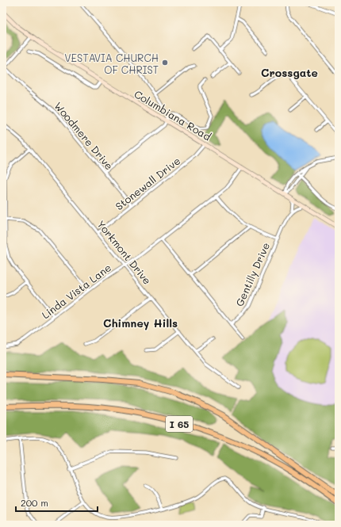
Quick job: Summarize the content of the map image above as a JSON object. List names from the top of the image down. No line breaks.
{"streets":{"highway":["I 65"],"main road":["Columbiana Road"],"street":["Woodmere Drive","Stonewall Drive","Yorkmont Drive","Gentilly Drive","Linda Vista Lane"]},"crossings":[["Columbiana Road","Stonewall Drive"],["Columbiana Road","Linda Vista Lane"],["Woodmere Drive","Stonewall Drive"],["Stonewall Drive","Yorkmont Drive"],["Yorkmont Drive","Linda Vista Lane"]],"districts":["Crossgate","Chimney Hills"],"places":["VESTAVIA CHURCH OF CHRIST"],"scale_bar":"200 m"}
